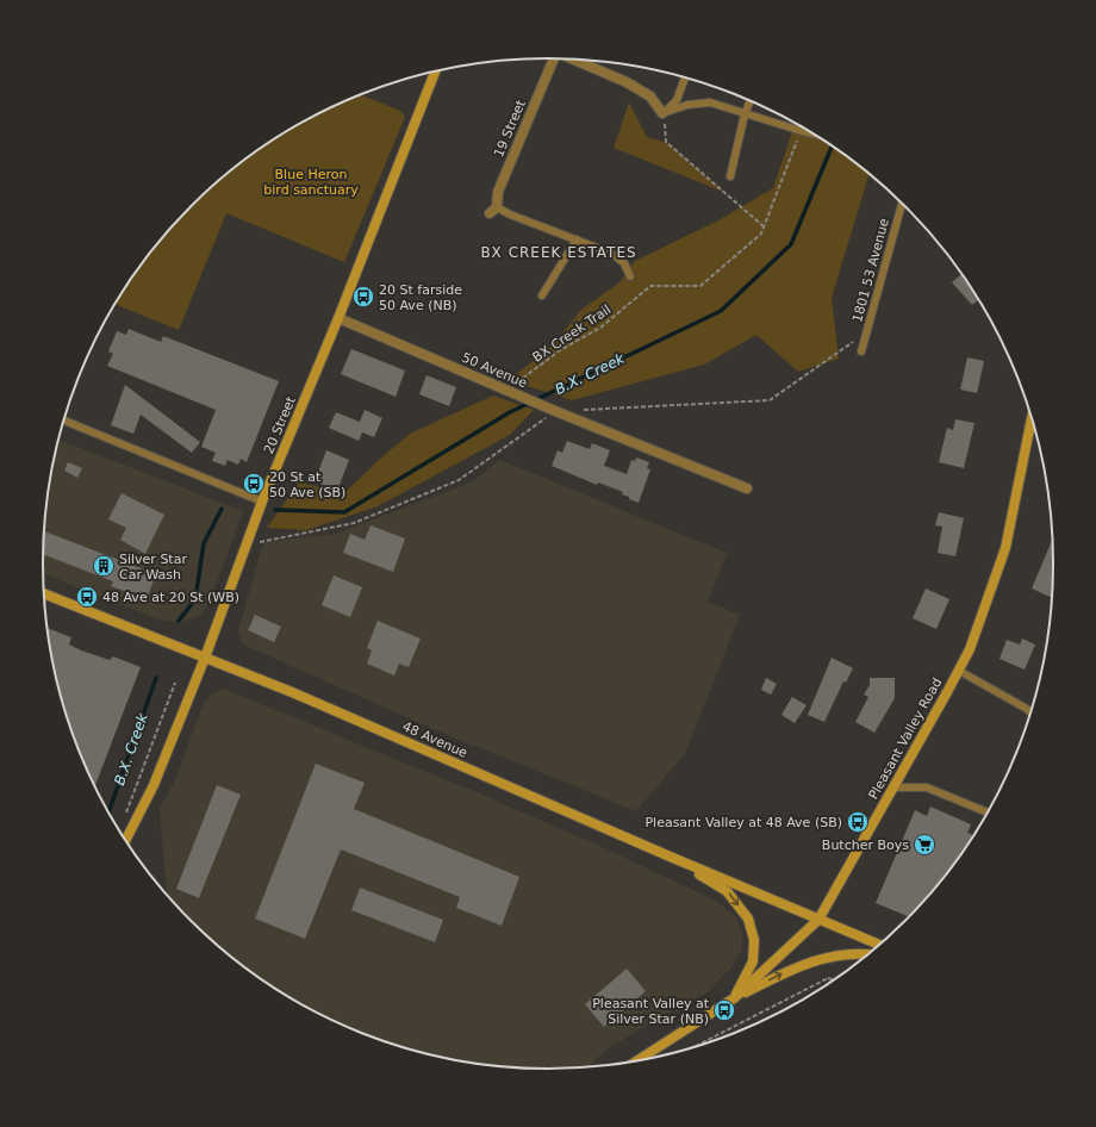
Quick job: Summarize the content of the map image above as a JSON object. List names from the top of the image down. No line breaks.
{"streets":{"street":["19 Street","50 Avenue","20 Street","Pleasant Valley Road","48 Avenue"],"lane":["1801 53 Avenue"],"path":["BX Creek Trail"]},"crossings":[["BX Creek Trail","50 Avenue"],["50 Avenue","20 Street"],["20 Street","48 Avenue"],["Pleasant Valley Road","48 Avenue"]],"districts":["BX CREEK ESTATES"],"water":["B.X. Creek"],"parks":["Blue Heron bird sanctuary"],"places":{"bus stop":["20 St farside 50 Ave (NB)","20 St at 50 Ave (SB)","48 Ave at 20 St (WB)","Pleasant Valley at 48 Ave (SB)","Pleasant Valley at Silver Star (NB)"],"building":["Silver Star Car Wash"],"supermarket":["Butcher Boys"]}}
